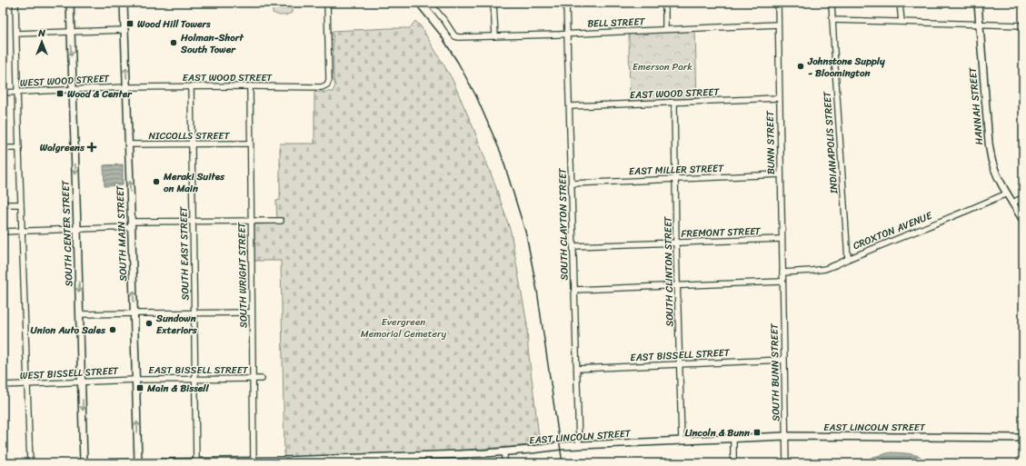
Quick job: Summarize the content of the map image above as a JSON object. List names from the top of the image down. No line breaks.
{"streets":{"main road":["HANNAH STREET","SOUTH CENTER STREET","SOUTH MAIN STREET","EAST LINCOLN STREET"],"street":["BELL STREET","EAST WOOD STREET","WEST WOOD STREET","NICCOLLS STREET","BUNN STREET","INDIANAPOLIS STREET","EAST MILLER STREET","SOUTH CLAYTON STREET","CROXTON AVENUE","FREMONT STREET","SOUTH EAST STREET","SOUTH CLINTON STREET","SOUTH WRIGHT STREET","EAST BISSELL STREET","SOUTH BUNN STREET","WEST BISSELL STREET"]},"crossings":[["BELL STREET","BUNN STREET"],["BELL STREET","SOUTH CLAYTON STREET"],["EAST WOOD STREET","WEST WOOD STREET"],["EAST WOOD STREET","BUNN STREET"],["EAST WOOD STREET","SOUTH CLAYTON STREET"],["EAST WOOD STREET","SOUTH MAIN STREET"],["EAST WOOD STREET","SOUTH EAST STREET"],["EAST WOOD STREET","SOUTH CLINTON STREET"],["EAST WOOD STREET","SOUTH WRIGHT STREET"],["WEST WOOD STREET","SOUTH CENTER STREET"],["WEST WOOD STREET","SOUTH MAIN STREET"],["HANNAH STREET","CROXTON AVENUE"],["NICCOLLS STREET","SOUTH MAIN STREET"],["NICCOLLS STREET","SOUTH EAST STREET"],["NICCOLLS STREET","SOUTH WRIGHT STREET"],["BUNN STREET","EAST MILLER STREET"],["BUNN STREET","CROXTON AVENUE"],["BUNN STREET","FREMONT STREET"],["BUNN STREET","SOUTH BUNN STREET"],["INDIANAPOLIS STREET","CROXTON AVENUE"],["EAST MILLER STREET","SOUTH CLAYTON STREET"],["EAST MILLER STREET","SOUTH CLINTON STREET"],["SOUTH CLAYTON STREET","FREMONT STREET"],["SOUTH CLAYTON STREET","EAST BISSELL STREET"],["SOUTH CLAYTON STREET","EAST LINCOLN STREET"],["FREMONT STREET","SOUTH CLINTON STREET"],["SOUTH CENTER STREET","WEST BISSELL STREET"],["SOUTH MAIN STREET","EAST BISSELL STREET"],["SOUTH MAIN STREET","WEST BISSELL STREET"],["SOUTH MAIN STREET","EAST LINCOLN STREET"],["SOUTH EAST STREET","EAST BISSELL STREET"],["SOUTH EAST STREET","EAST LINCOLN STREET"],["SOUTH CLINTON STREET","EAST BISSELL STREET"],["SOUTH CLINTON STREET","EAST LINCOLN STREET"],["SOUTH WRIGHT STREET","EAST BISSELL STREET"],["SOUTH WRIGHT STREET","EAST LINCOLN STREET"],["EAST BISSELL STREET","SOUTH BUNN STREET"],["EAST BISSELL STREET","WEST BISSELL STREET"],["SOUTH BUNN STREET","EAST LINCOLN STREET"]],"one_way":["SOUTH CENTER STREET","SOUTH MAIN STREET"],"parks":["Emerson Park","Evergreen Memorial Cemetery"],"places":{"transit":["Wood Hill Towers","Wood & Center","Main & Bissell","Lincoln & Bunn"],"other":["Holman-Short South Tower","Johnstone Supply - Bloomington","Meraki Suites on Main","Sundown Exteriors","Union Auto Sales"],"health":["Walgreens"]},"north":"top"}
